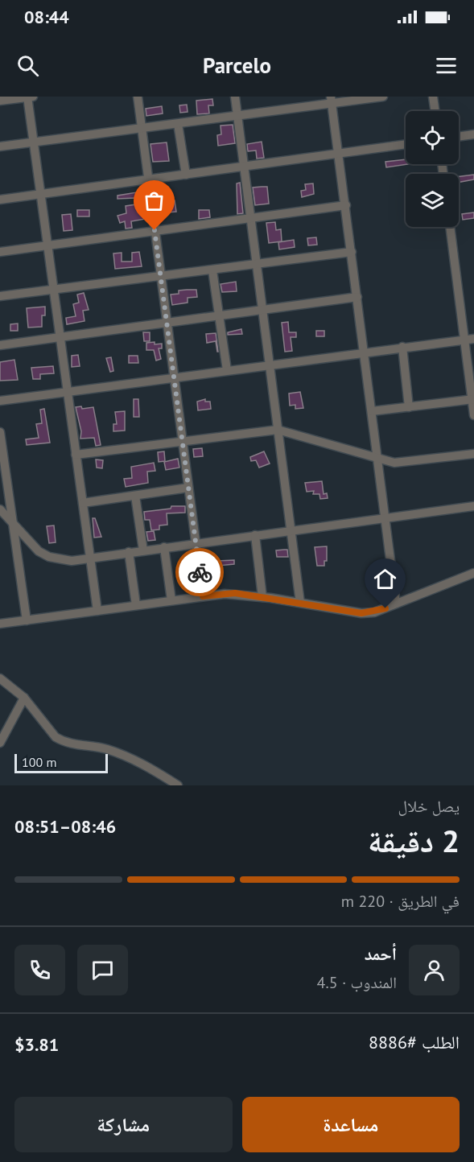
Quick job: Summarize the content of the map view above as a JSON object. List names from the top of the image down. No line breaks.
{"scale_bar":"100 m","page":{"status":"08:44","header":"Parcelo","scale":"100 m","heading":["2 دقيقة","يصل خلال","08:46–08:51"],"panel":["أحمد","المندوب · 4.5","الطلب #8886","$3.81"],"bar":"في الطريق · 220 m","buttons":["مساعدة","مشاركة"]}}
